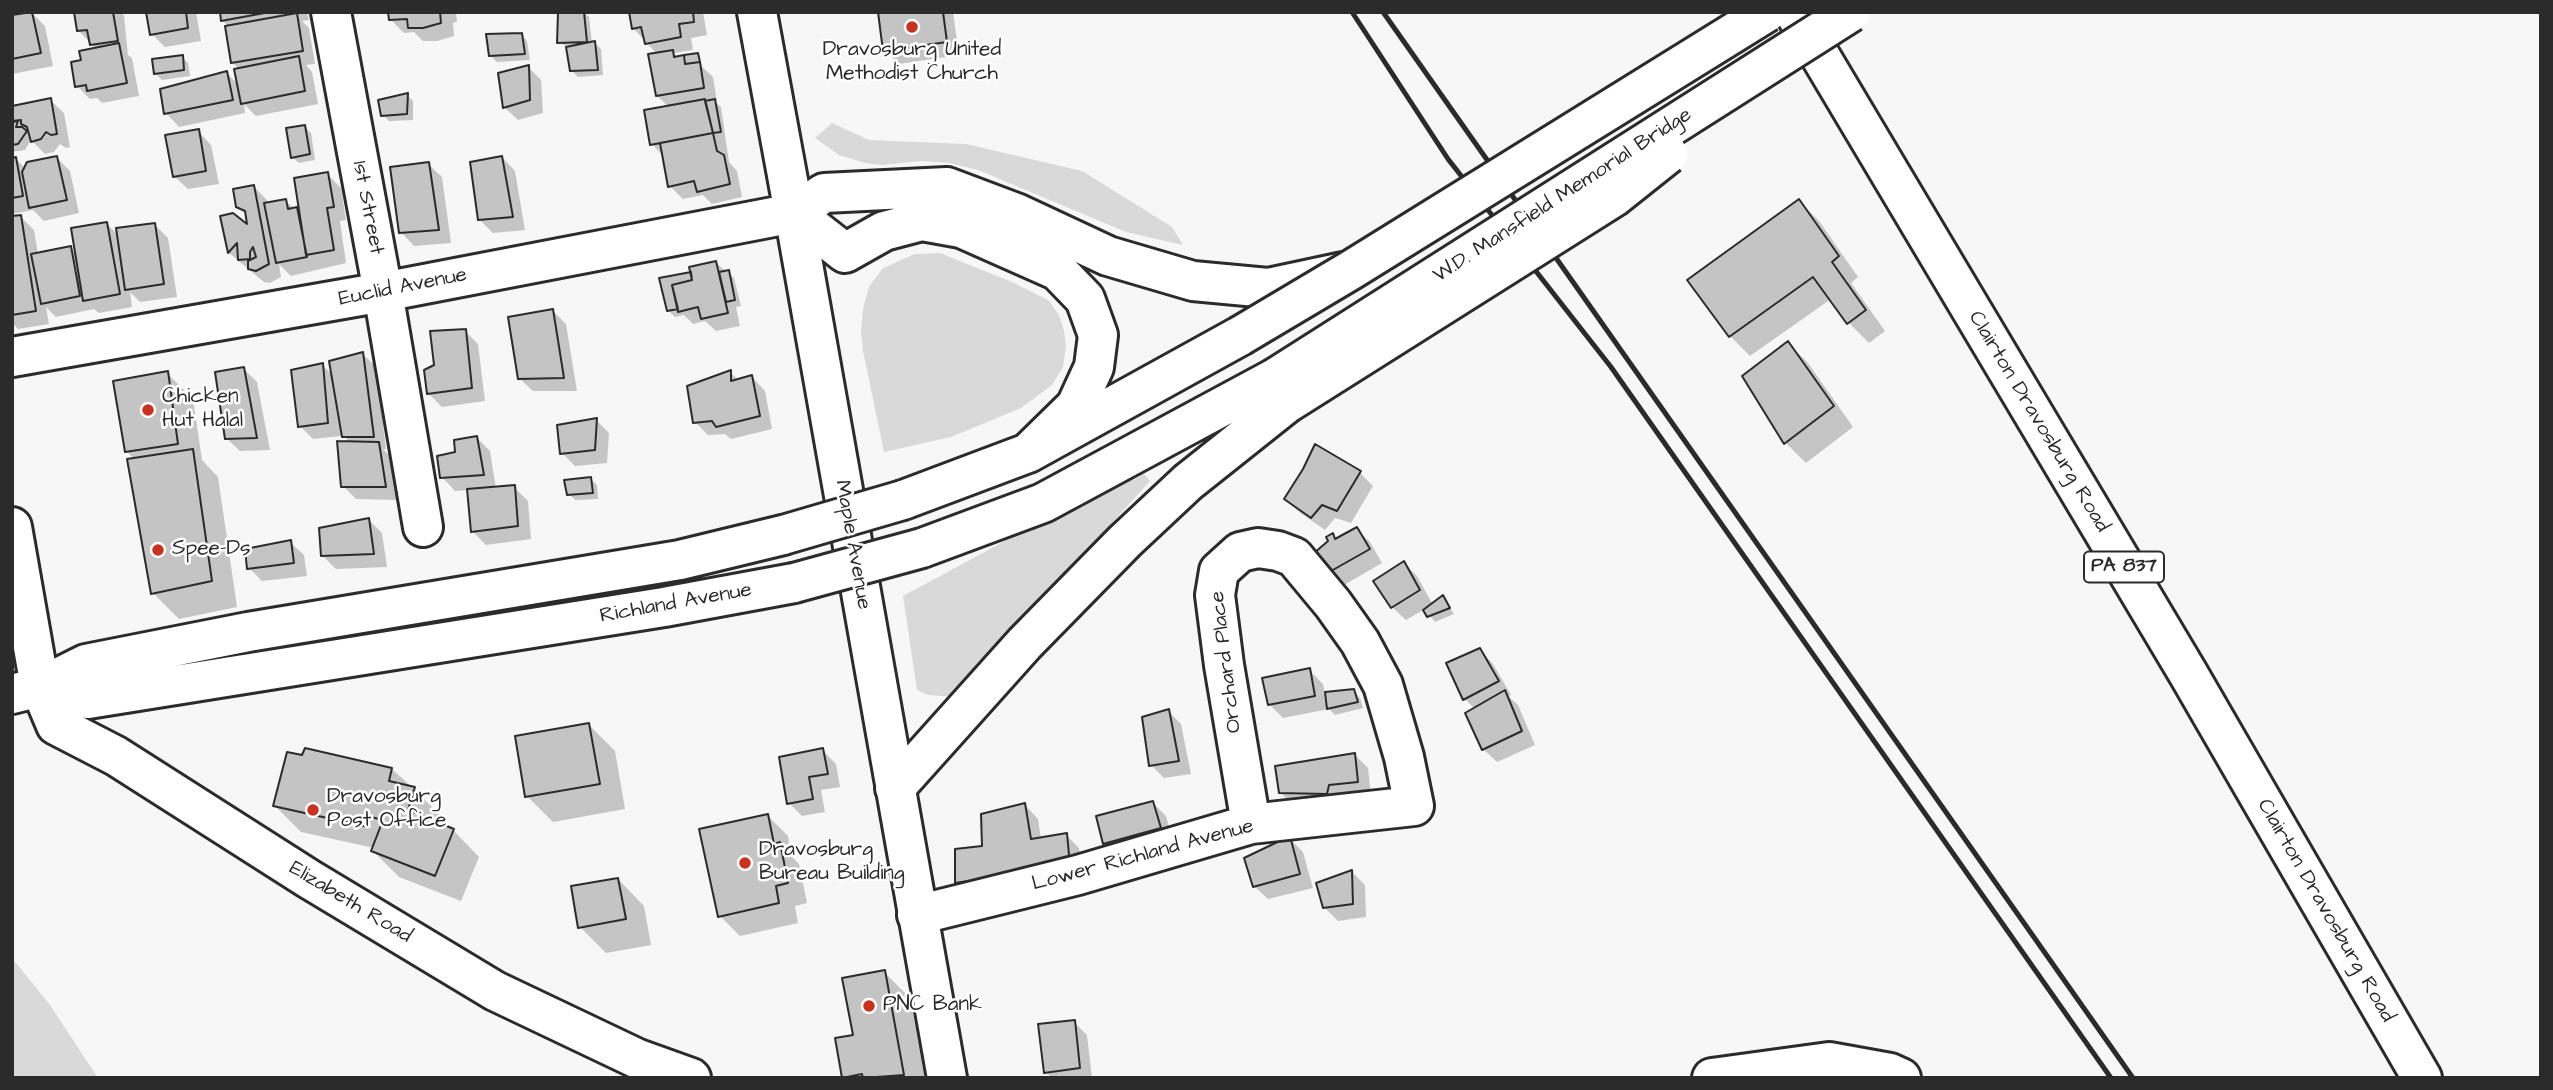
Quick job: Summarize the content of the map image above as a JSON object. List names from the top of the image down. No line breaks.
{"streets":{"main road":["1st Street","Euclid Avenue","Clairton Dravosburg Road","Maple Avenue","PA 837","Richland Avenue","Orchard Place","Lower Richland Avenue","Elizabeth Road"]},"crossings":[["1st Street","Euclid Avenue"],["Euclid Avenue","Maple Avenue"],["Clairton Dravosburg Road","PA 837"],["Maple Avenue","Lower Richland Avenue"],["Richland Avenue","Elizabeth Road"],["Orchard Place","Lower Richland Avenue"]],"places":["Dravosburg United Methodist Church","Chicken Hut Halal","Spee-Ds","Dravosburg Post Office","Dravosburg Bureau Building","PNC Bank"]}
